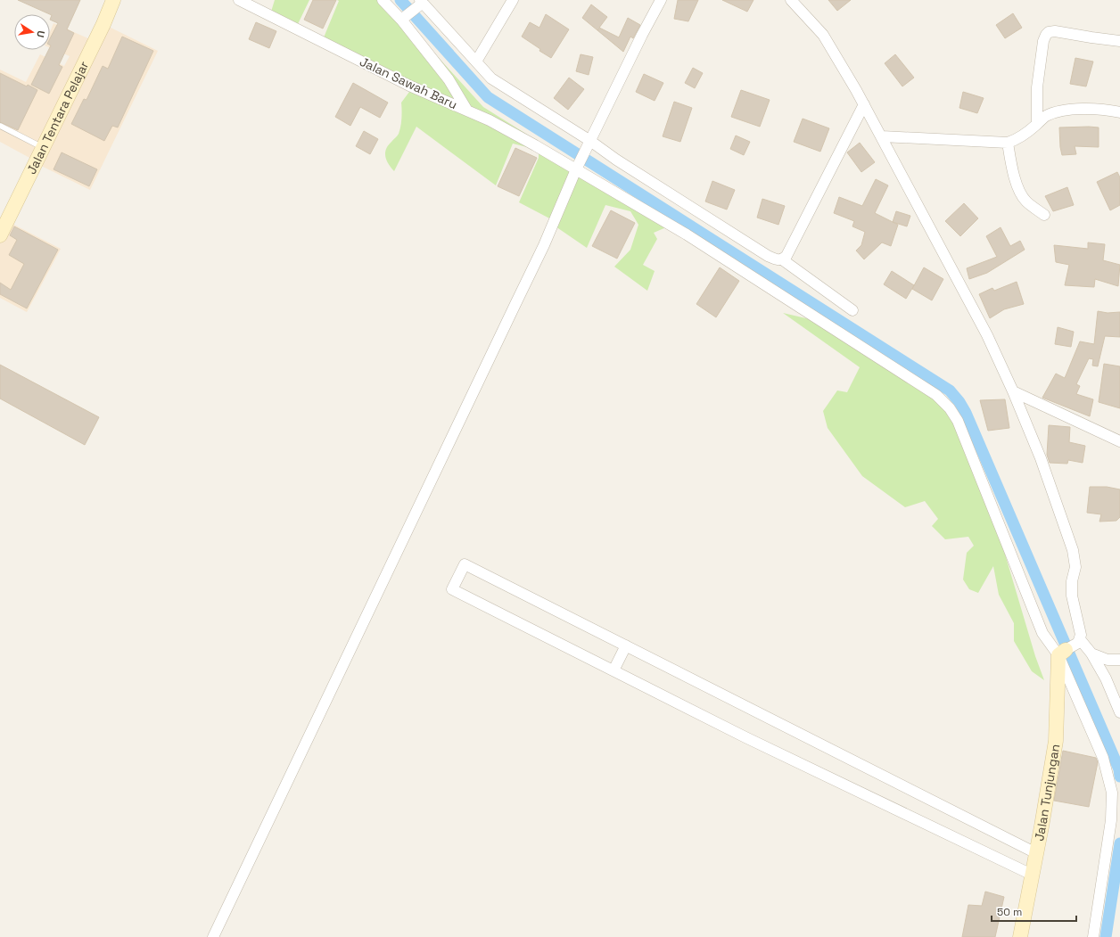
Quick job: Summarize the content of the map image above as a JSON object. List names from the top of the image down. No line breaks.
{"streets":{"street":["Jalan Sawah Baru","Jalan Tentara Pelajar","Jalan Tunjungan"]},"crossings":[["Jalan Sawah Baru","Jalan Tunjungan"]],"scale_bar":"50 m","north":"right"}
